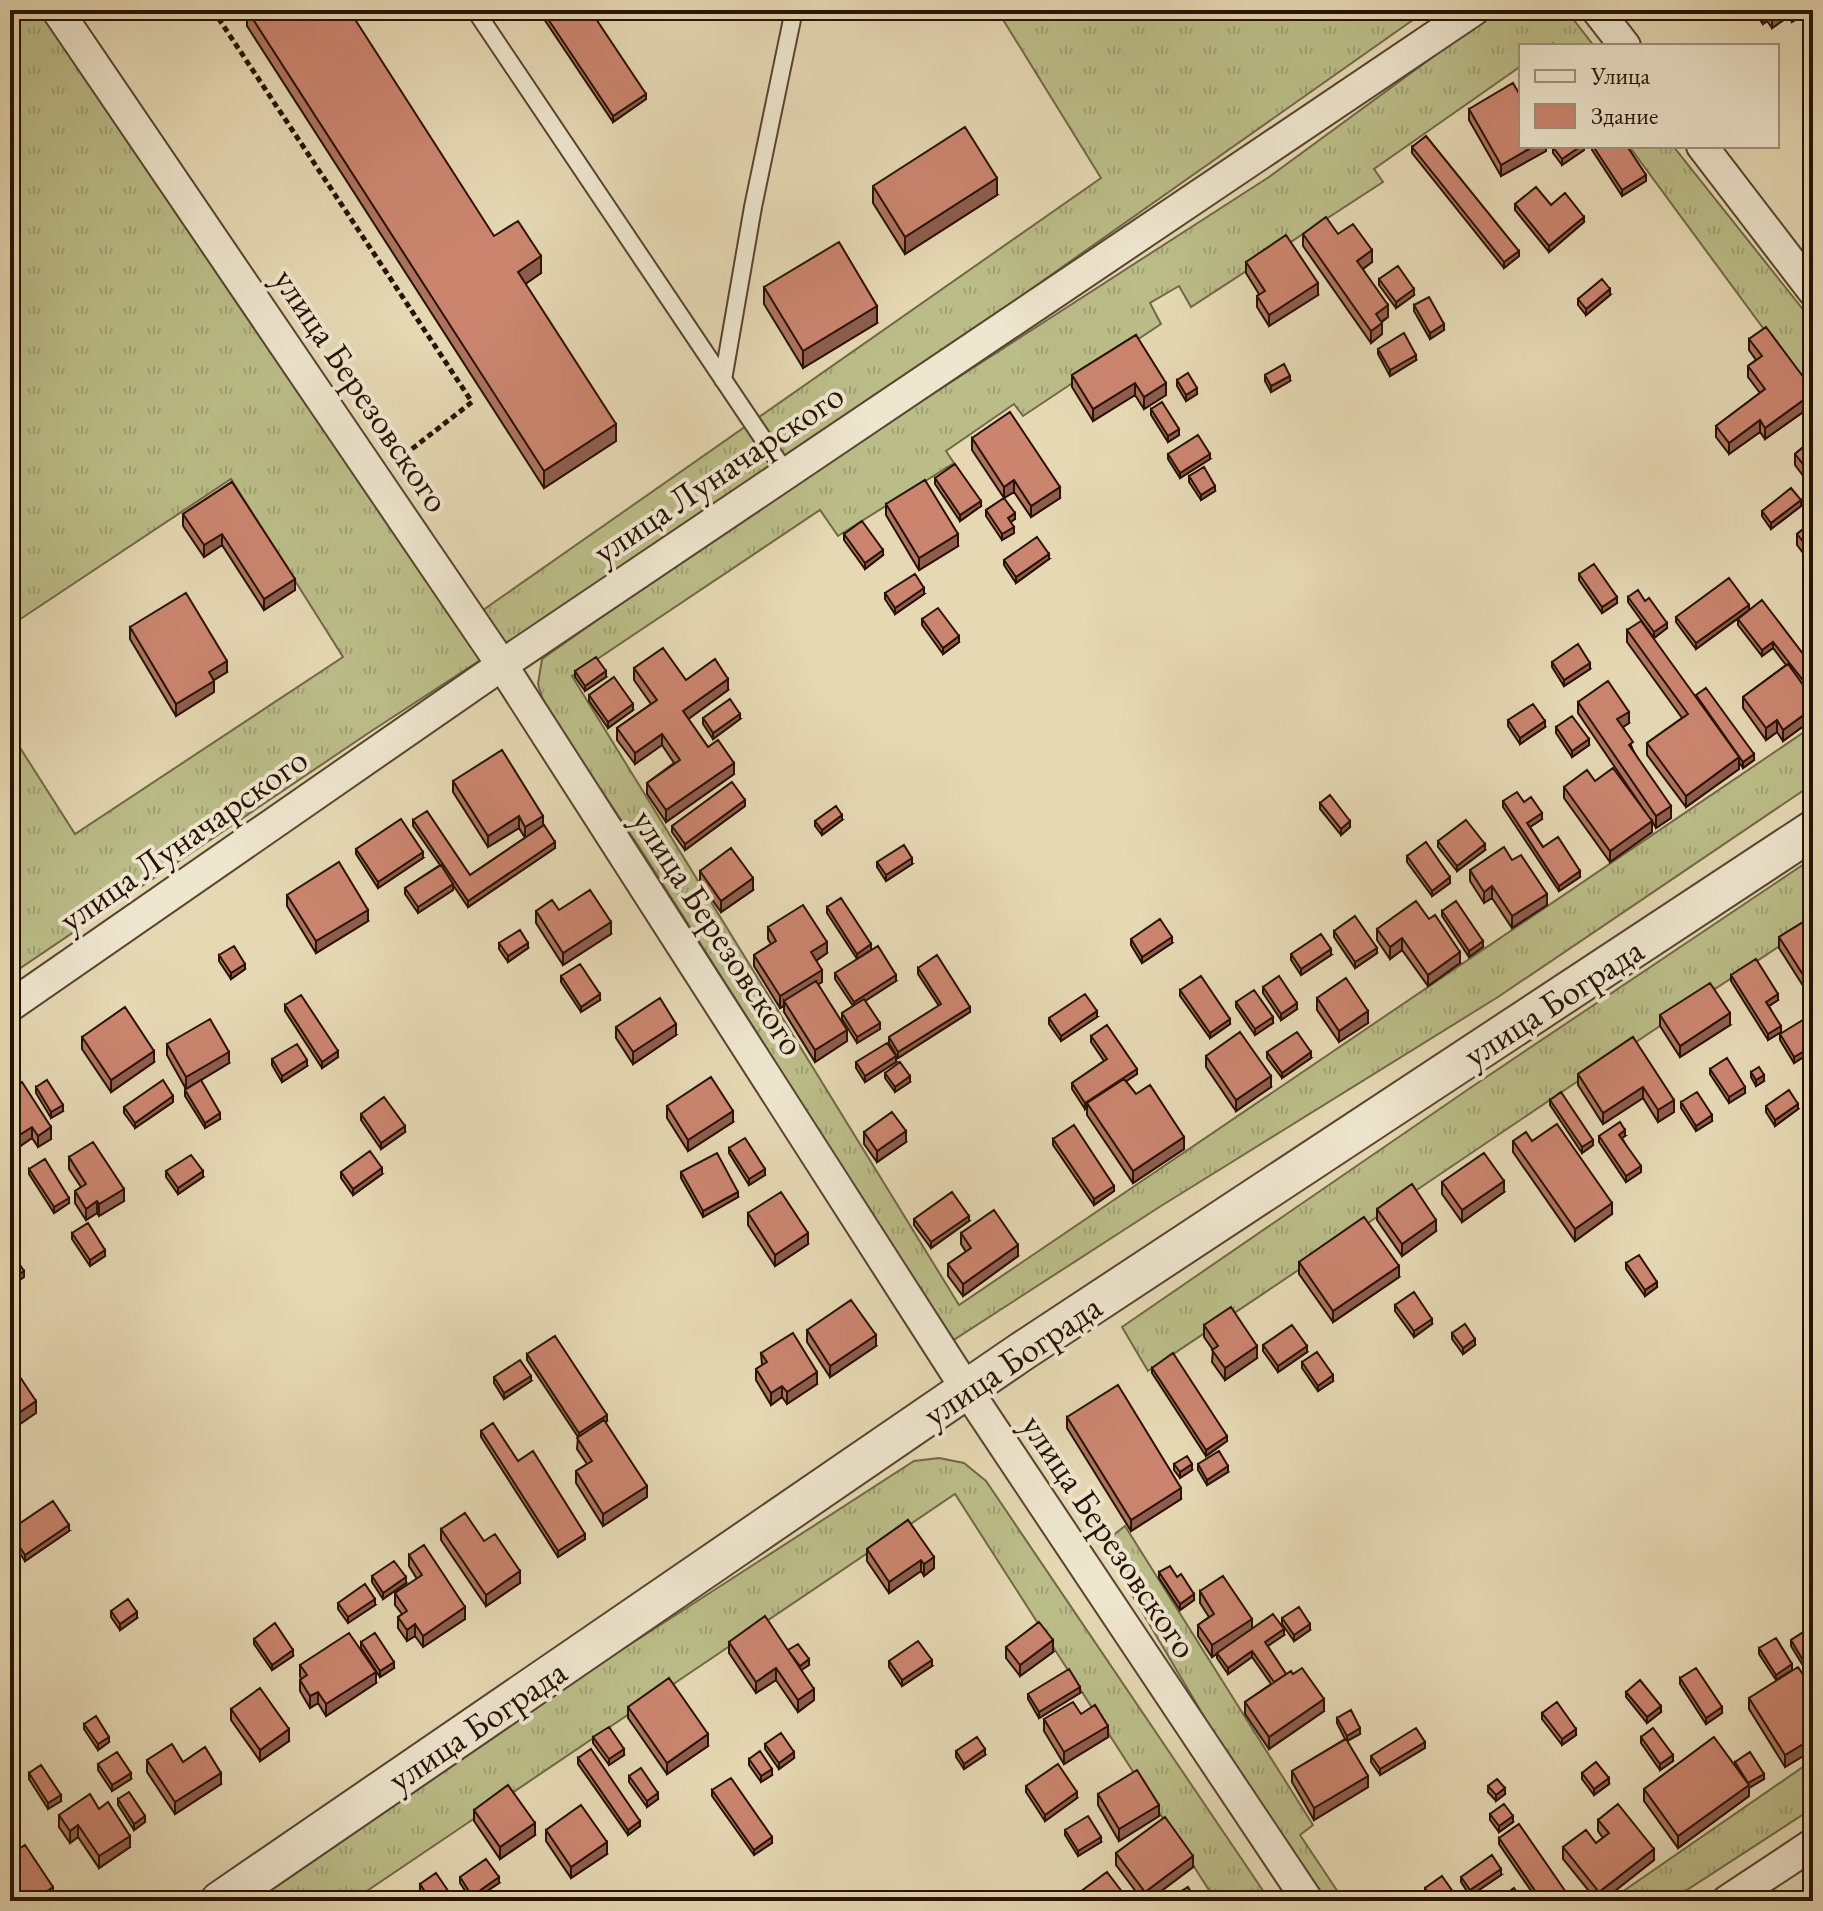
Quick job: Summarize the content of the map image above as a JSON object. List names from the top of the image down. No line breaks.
{"streets":{"street":["улица Березовского","улица Луначарского","улица Бограда"]},"crossings":[["улица Березовского","улица Луначарского"],["улица Березовского","улица Бограда"]],"legend":["Улица","Здание"]}
